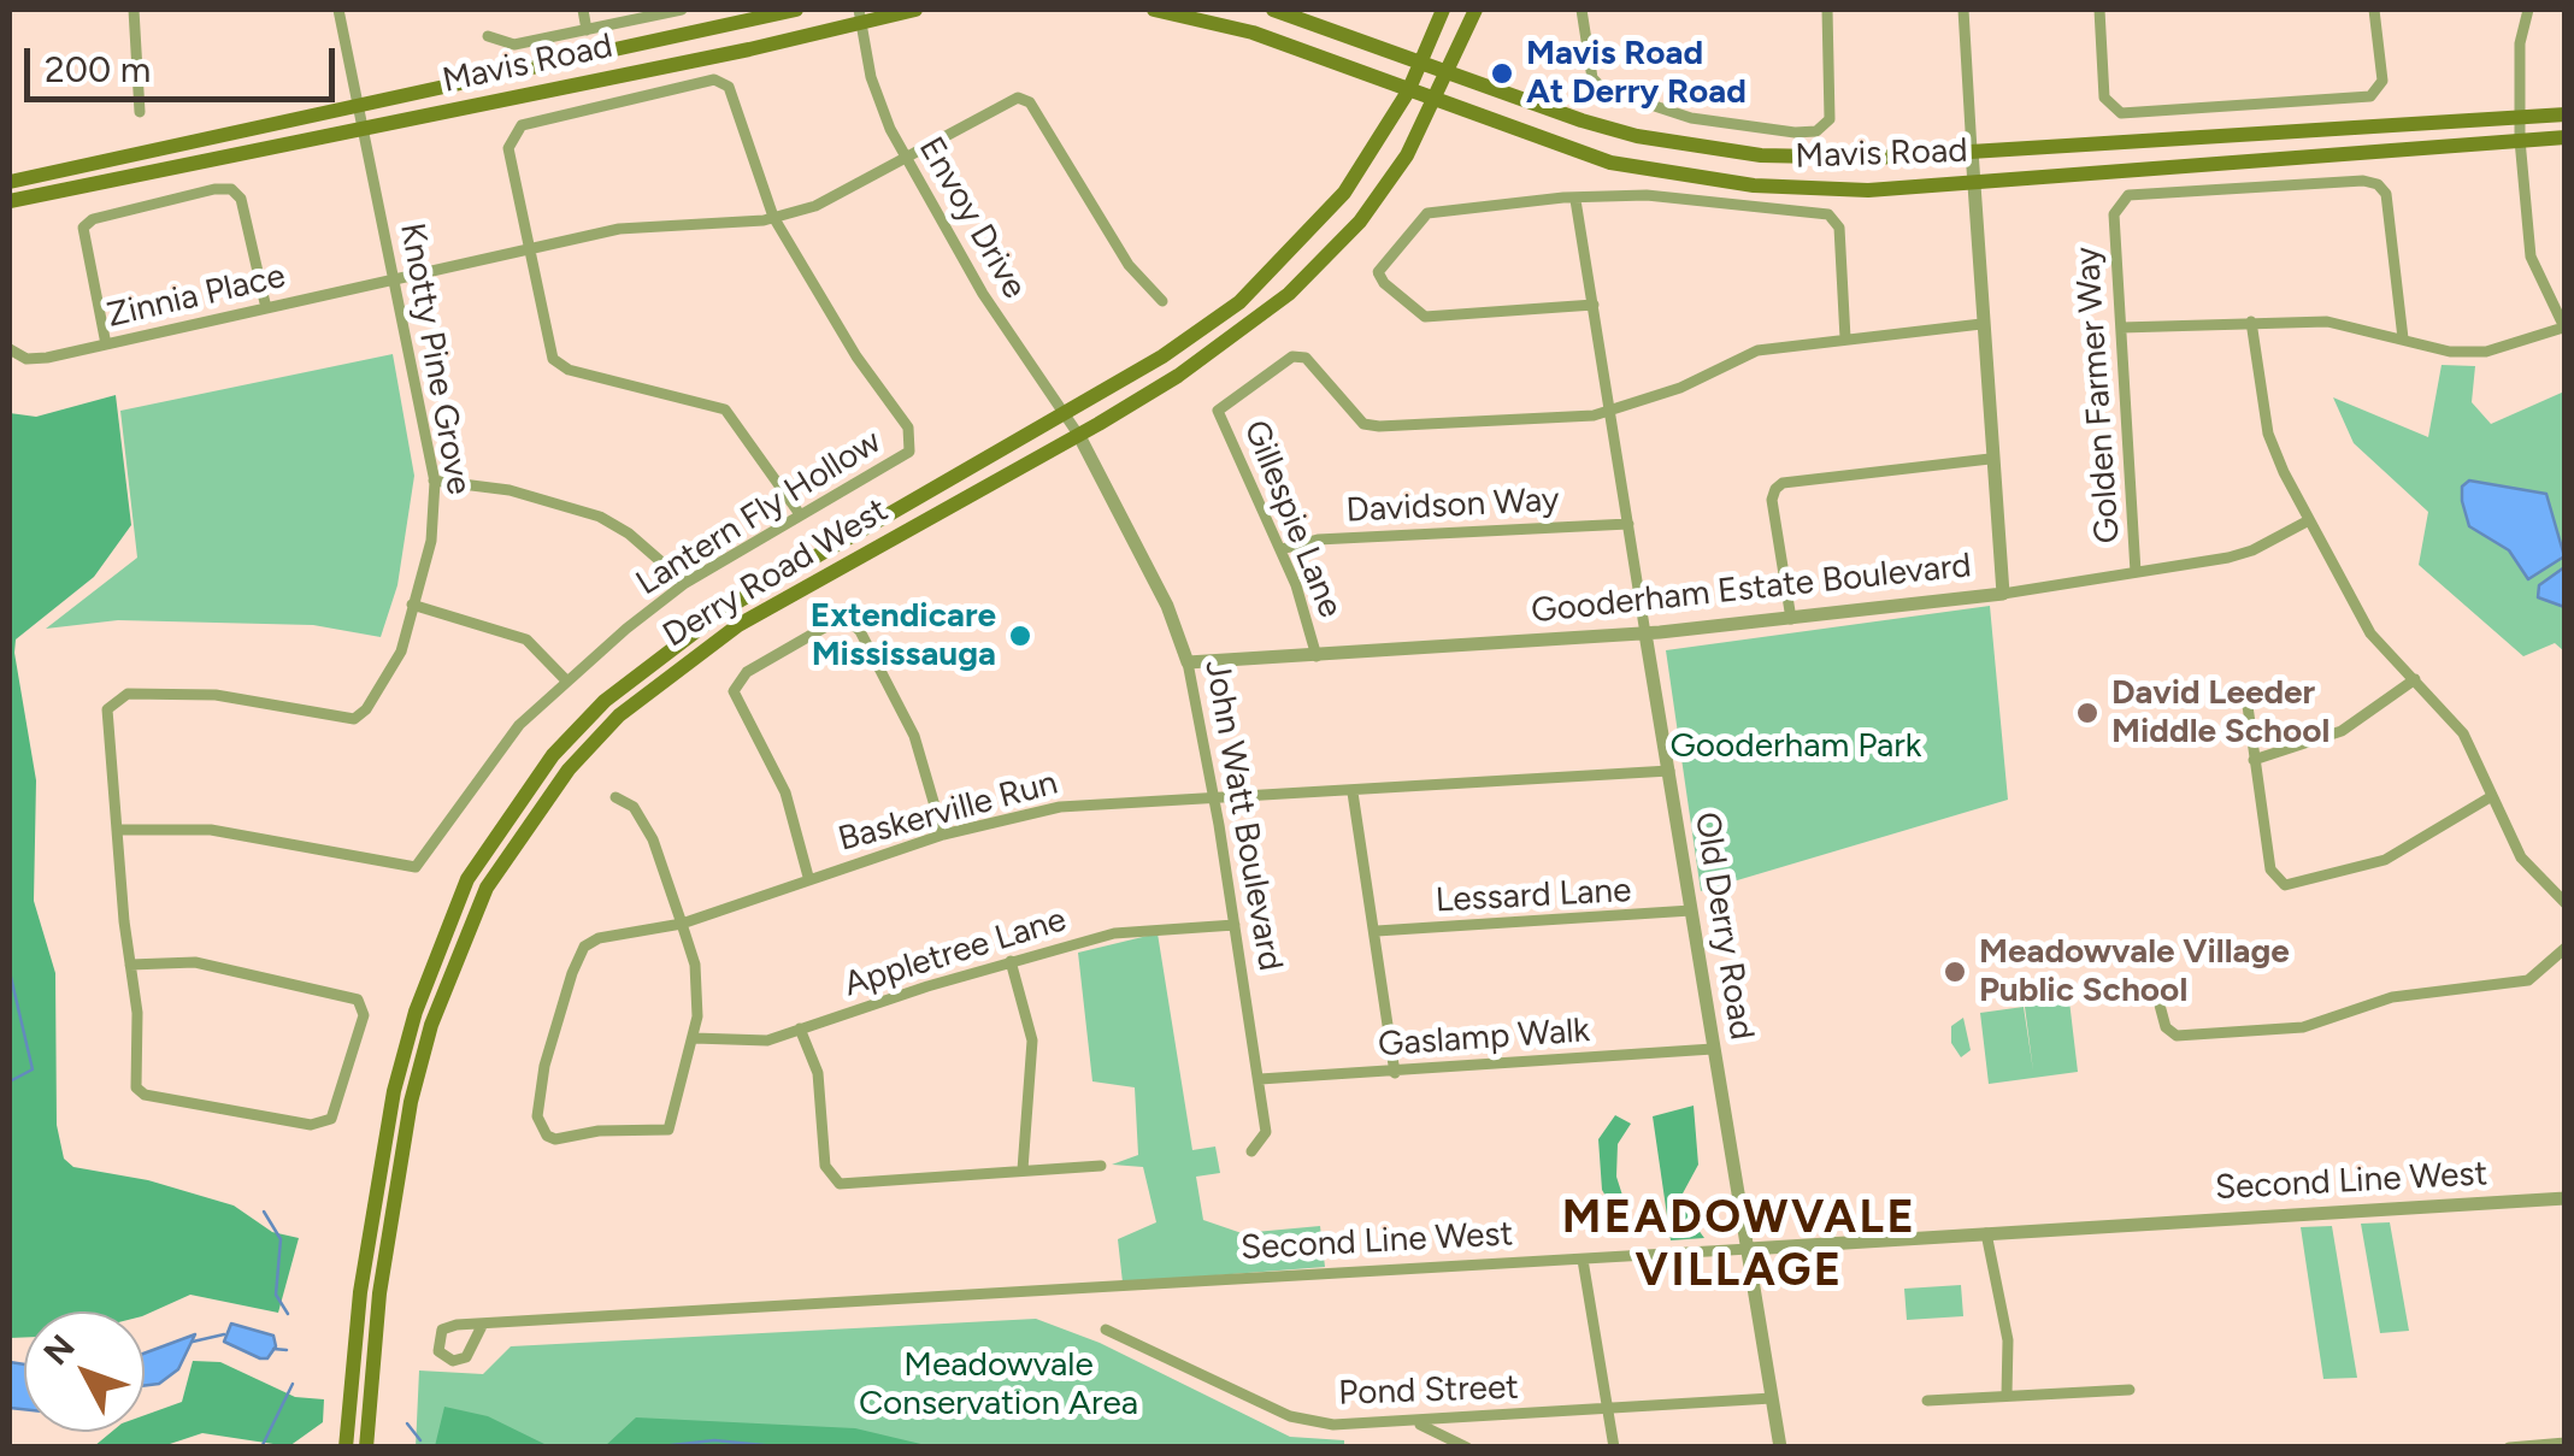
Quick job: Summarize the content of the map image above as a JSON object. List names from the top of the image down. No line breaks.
{"streets":{"main road":["Mavis Road","Derry Road West"],"street":["Envoy Drive","Zinnia Place","Knotty Pine Grove","Golden Farmer Way","Davidson Way","Lantern Fly Hollow","Gillespie Lane","Gooderham Estate Boulevard","Baskerville Run","John Watt Boulevard","Lessard Lane","Old Derry Road","Appletree Lane","Gaslamp Walk","Second Line West","Pond Street"]},"crossings":[["Mavis Road","Envoy Drive"],["Mavis Road","Knotty Pine Grove"],["Mavis Road","Derry Road West"],["Envoy Drive","Zinnia Place"],["Envoy Drive","Derry Road West"],["Envoy Drive","John Watt Boulevard"],["Zinnia Place","Knotty Pine Grove"],["Zinnia Place","Lantern Fly Hollow"],["Knotty Pine Grove","Lantern Fly Hollow"],["Golden Farmer Way","Gooderham Estate Boulevard"],["Davidson Way","Gillespie Lane"],["Davidson Way","Old Derry Road"],["Gillespie Lane","Gooderham Estate Boulevard"],["Gillespie Lane","Old Derry Road"],["Derry Road West","John Watt Boulevard"],["Gooderham Estate Boulevard","John Watt Boulevard"],["Gooderham Estate Boulevard","Old Derry Road"],["Baskerville Run","John Watt Boulevard"],["Baskerville Run","Old Derry Road"],["Baskerville Run","Appletree Lane"],["John Watt Boulevard","Appletree Lane"],["John Watt Boulevard","Gaslamp Walk"],["Lessard Lane","Old Derry Road"],["Old Derry Road","Gaslamp Walk"],["Old Derry Road","Second Line West"],["Old Derry Road","Pond Street"]],"districts":["MEADOWVALE VILLAGE"],"parks":["Gooderham Park","Meadowvale Conservation Area"],"places":["Mavis Road At Derry Road","Extendicare Mississauga","David Leeder Middle School","Meadowvale Village Public School"],"scale_bar":"200 m","north":"top left"}
